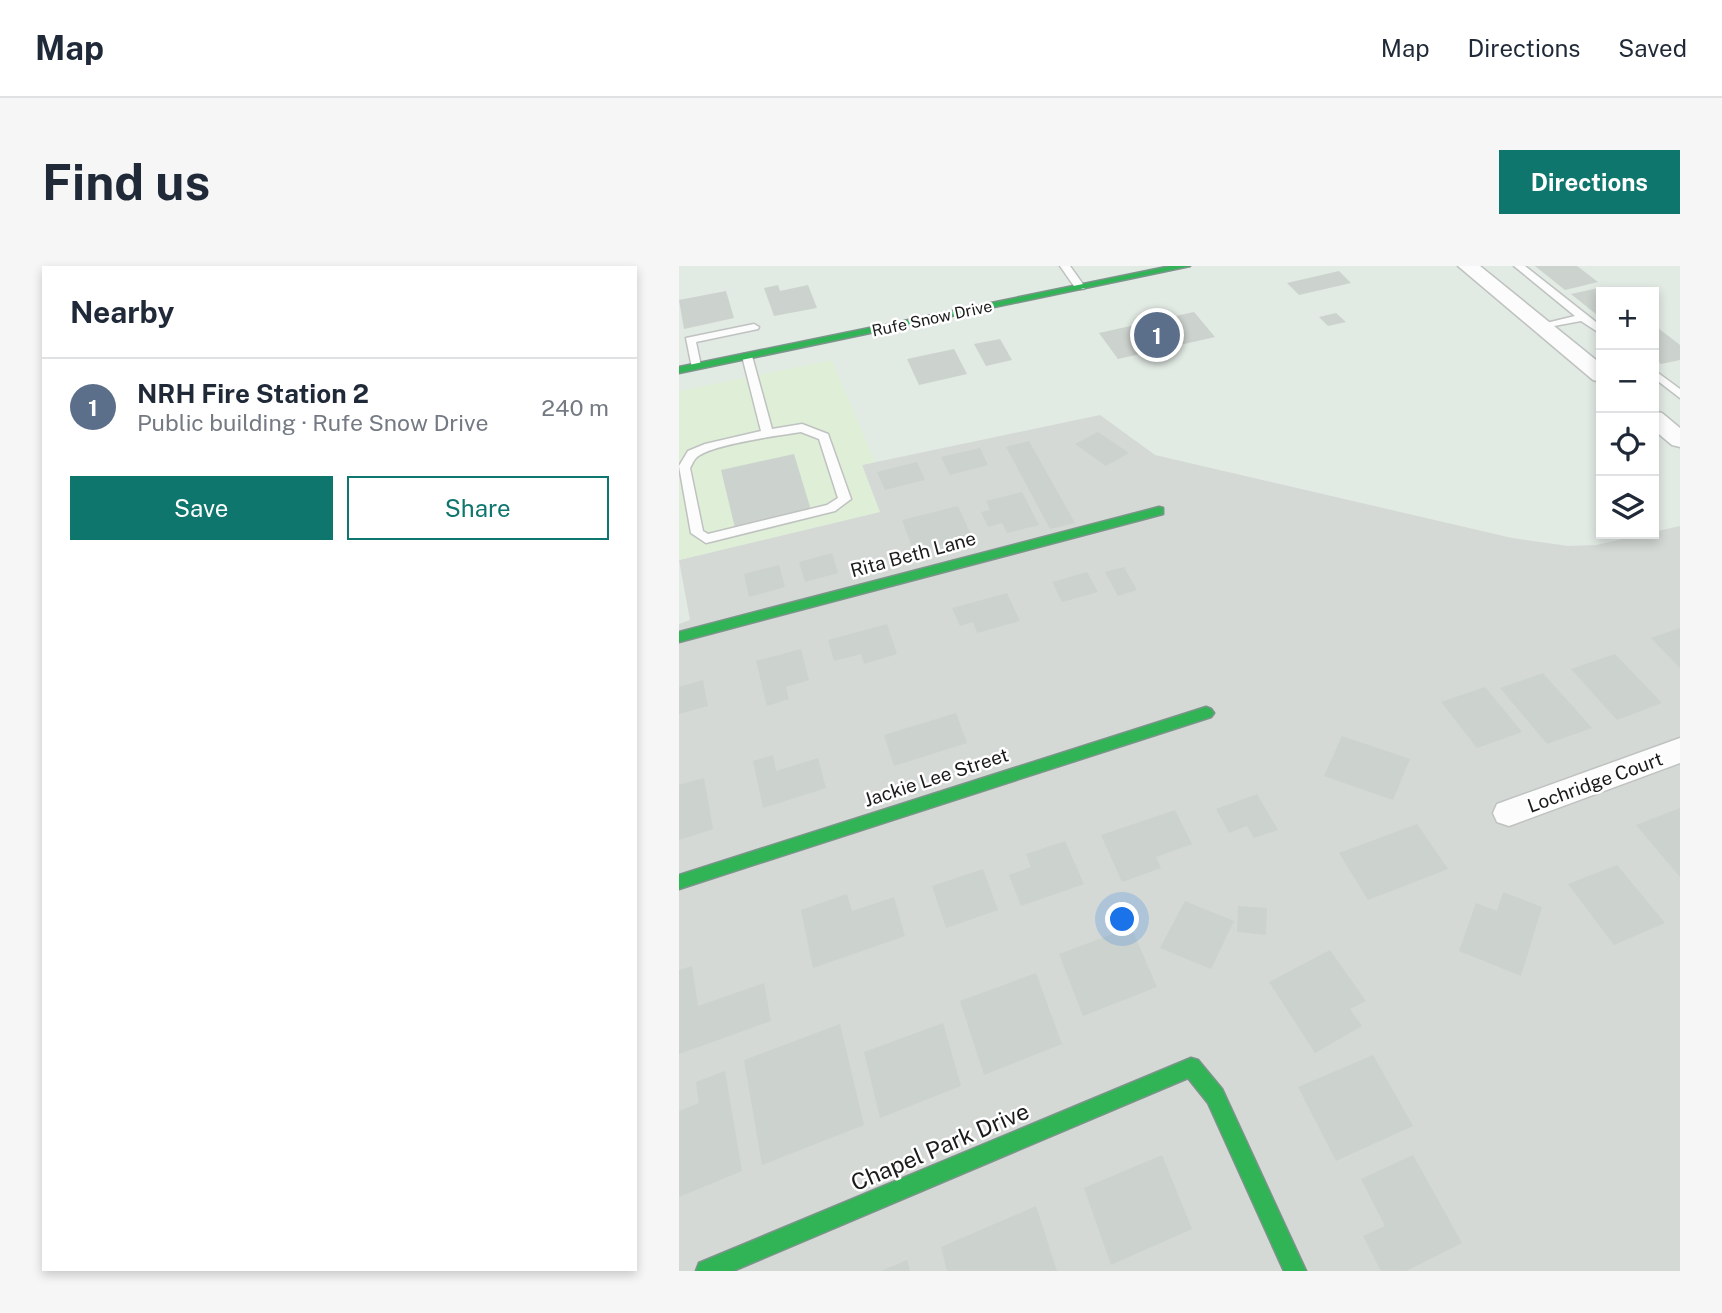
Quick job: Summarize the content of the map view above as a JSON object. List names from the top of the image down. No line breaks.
{"streets":{"street":["Rufe Snow Drive","Rita Beth Lane","Jackie Lee Street","Lochridge Court","Chapel Park Drive"]},"page":{"header":"Map","nav":["Map","Directions","Saved"],"buttons":["Directions",["Save","Share"]],"title":"Find us","heading":"Nearby","map_buttons":["+","−"],"pins":"1","list":[{"mark":"1","name":"NRH Fire Station 2","note":"Public building · Rufe Snow Drive","value":"240 m"}]}}
